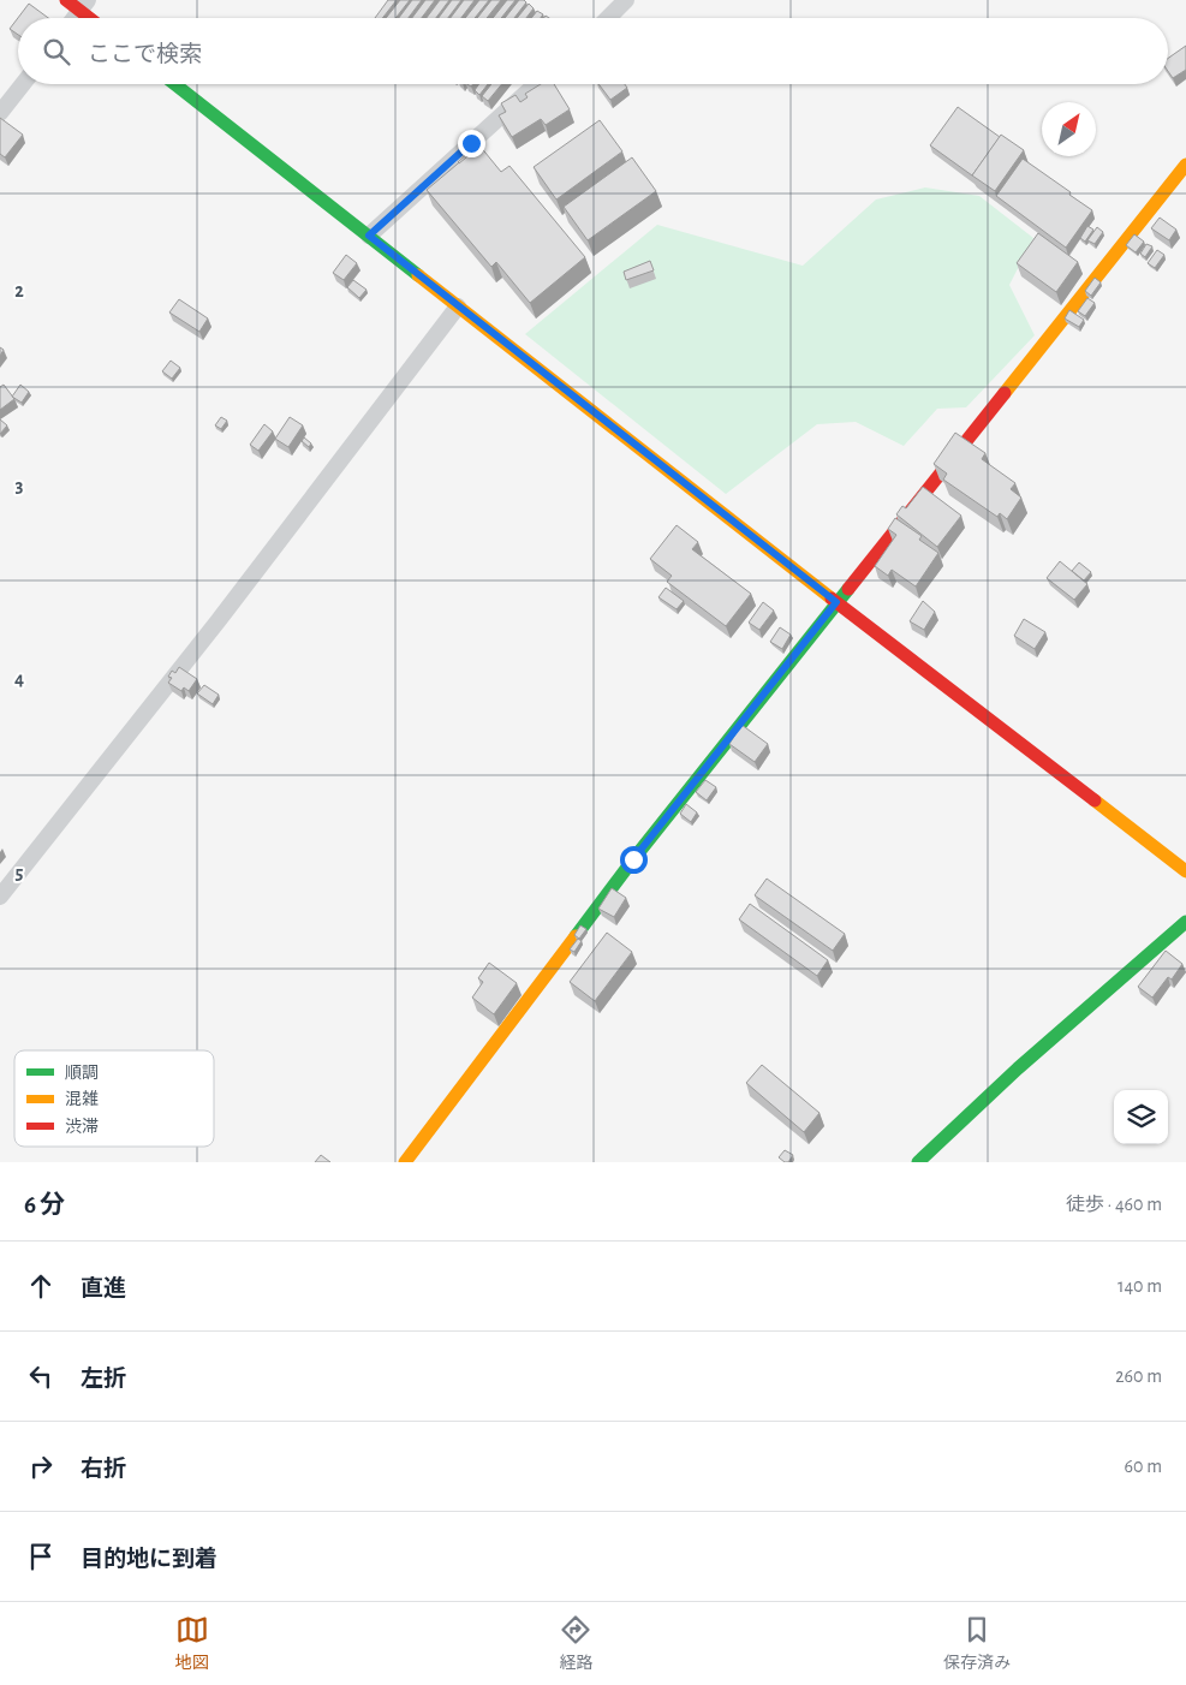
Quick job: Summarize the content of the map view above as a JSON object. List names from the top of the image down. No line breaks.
{"legend":["順調","混雑","渋滞"],"north":"top right","page":{"search":"ここで検索","heading":["6 分","徒歩 · 460 m"],"list":[["直進","140 m"],["左折","260 m"],["右折","60 m"],"目的地に到着"],"nav":["地図","経路","保存済み"]},"grid":{"rows":["2","3","4","5"]}}
